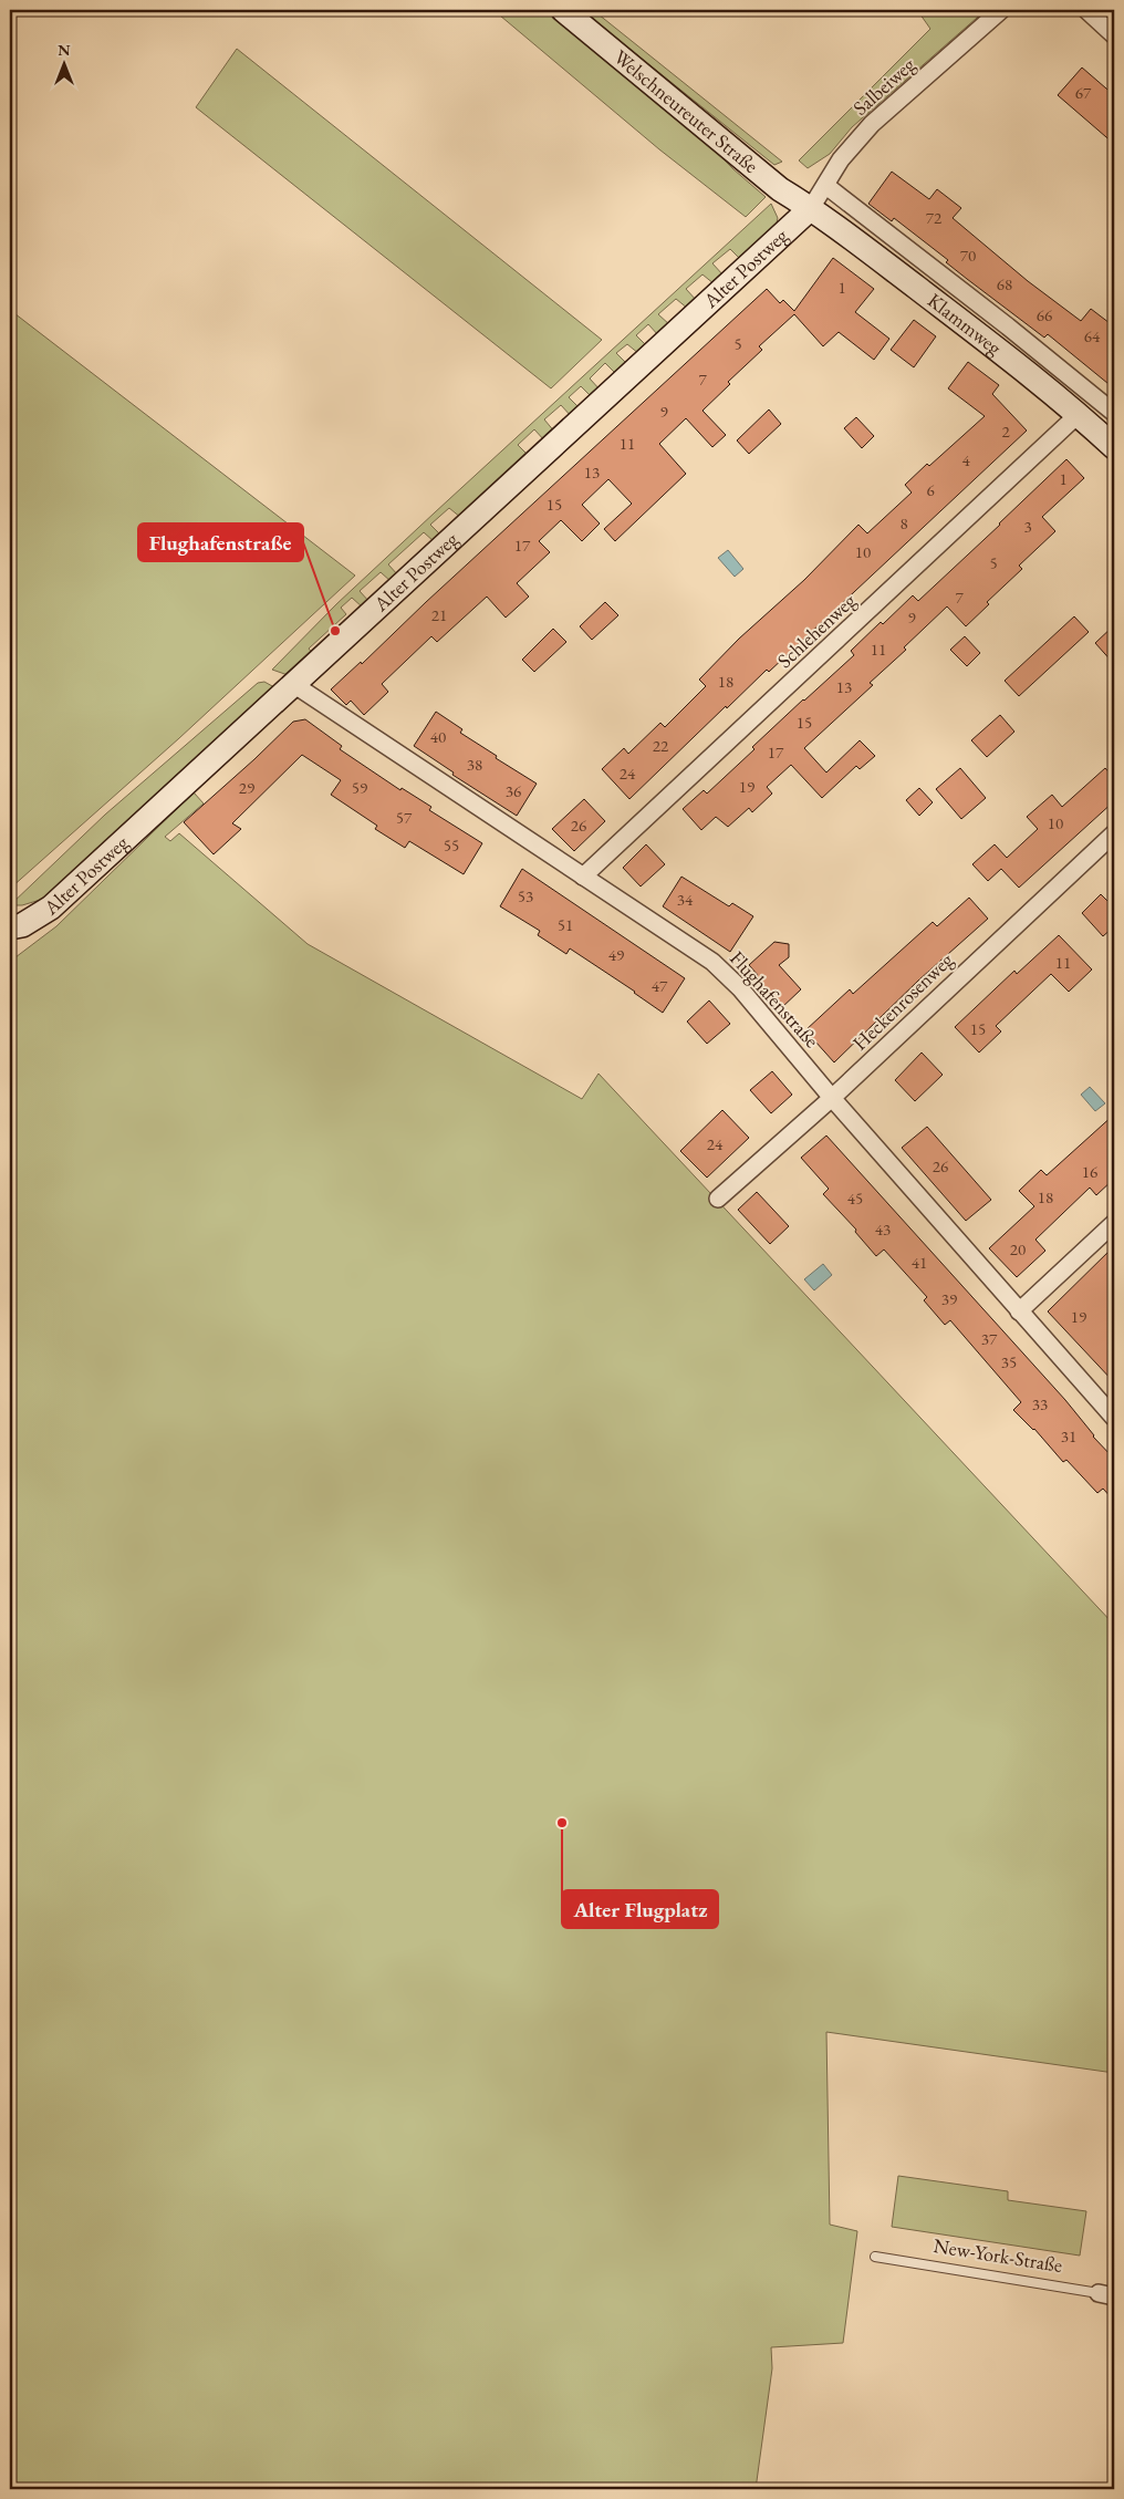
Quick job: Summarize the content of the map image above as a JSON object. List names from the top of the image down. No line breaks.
{"streets":{"main road":["Welschneureuter Straße","Alter Postweg","Klammweg"],"street":["Salbeiweg","Schlehenweg","Flughafenstraße","Heckenrosenweg"],"lane":["New-York-Straße"]},"crossings":[["Salbeiweg","Welschneureuter Straße"],["Salbeiweg","Alter Postweg"],["Salbeiweg","Klammweg"],["Welschneureuter Straße","Alter Postweg"],["Welschneureuter Straße","Klammweg"],["Alter Postweg","Klammweg"],["Alter Postweg","Flughafenstraße"],["Klammweg","Schlehenweg"],["Schlehenweg","Flughafenstraße"],["Flughafenstraße","Heckenrosenweg"]],"places":["Flughafenstraße","Alter Flugplatz"],"house_numbers":["67","72","70","68","1","66","64","5","7","9","2","11","4","13","1","6","15","8","3","17","10","5","7","21","9","11","18","13","15","40","22","17","38","24","19","29","59","36","57","10","26","55","53","34","51","49","11","47","15","24","26","16","18","45","43","20","41","39","19","37","35","33","31"],"north":"top"}
